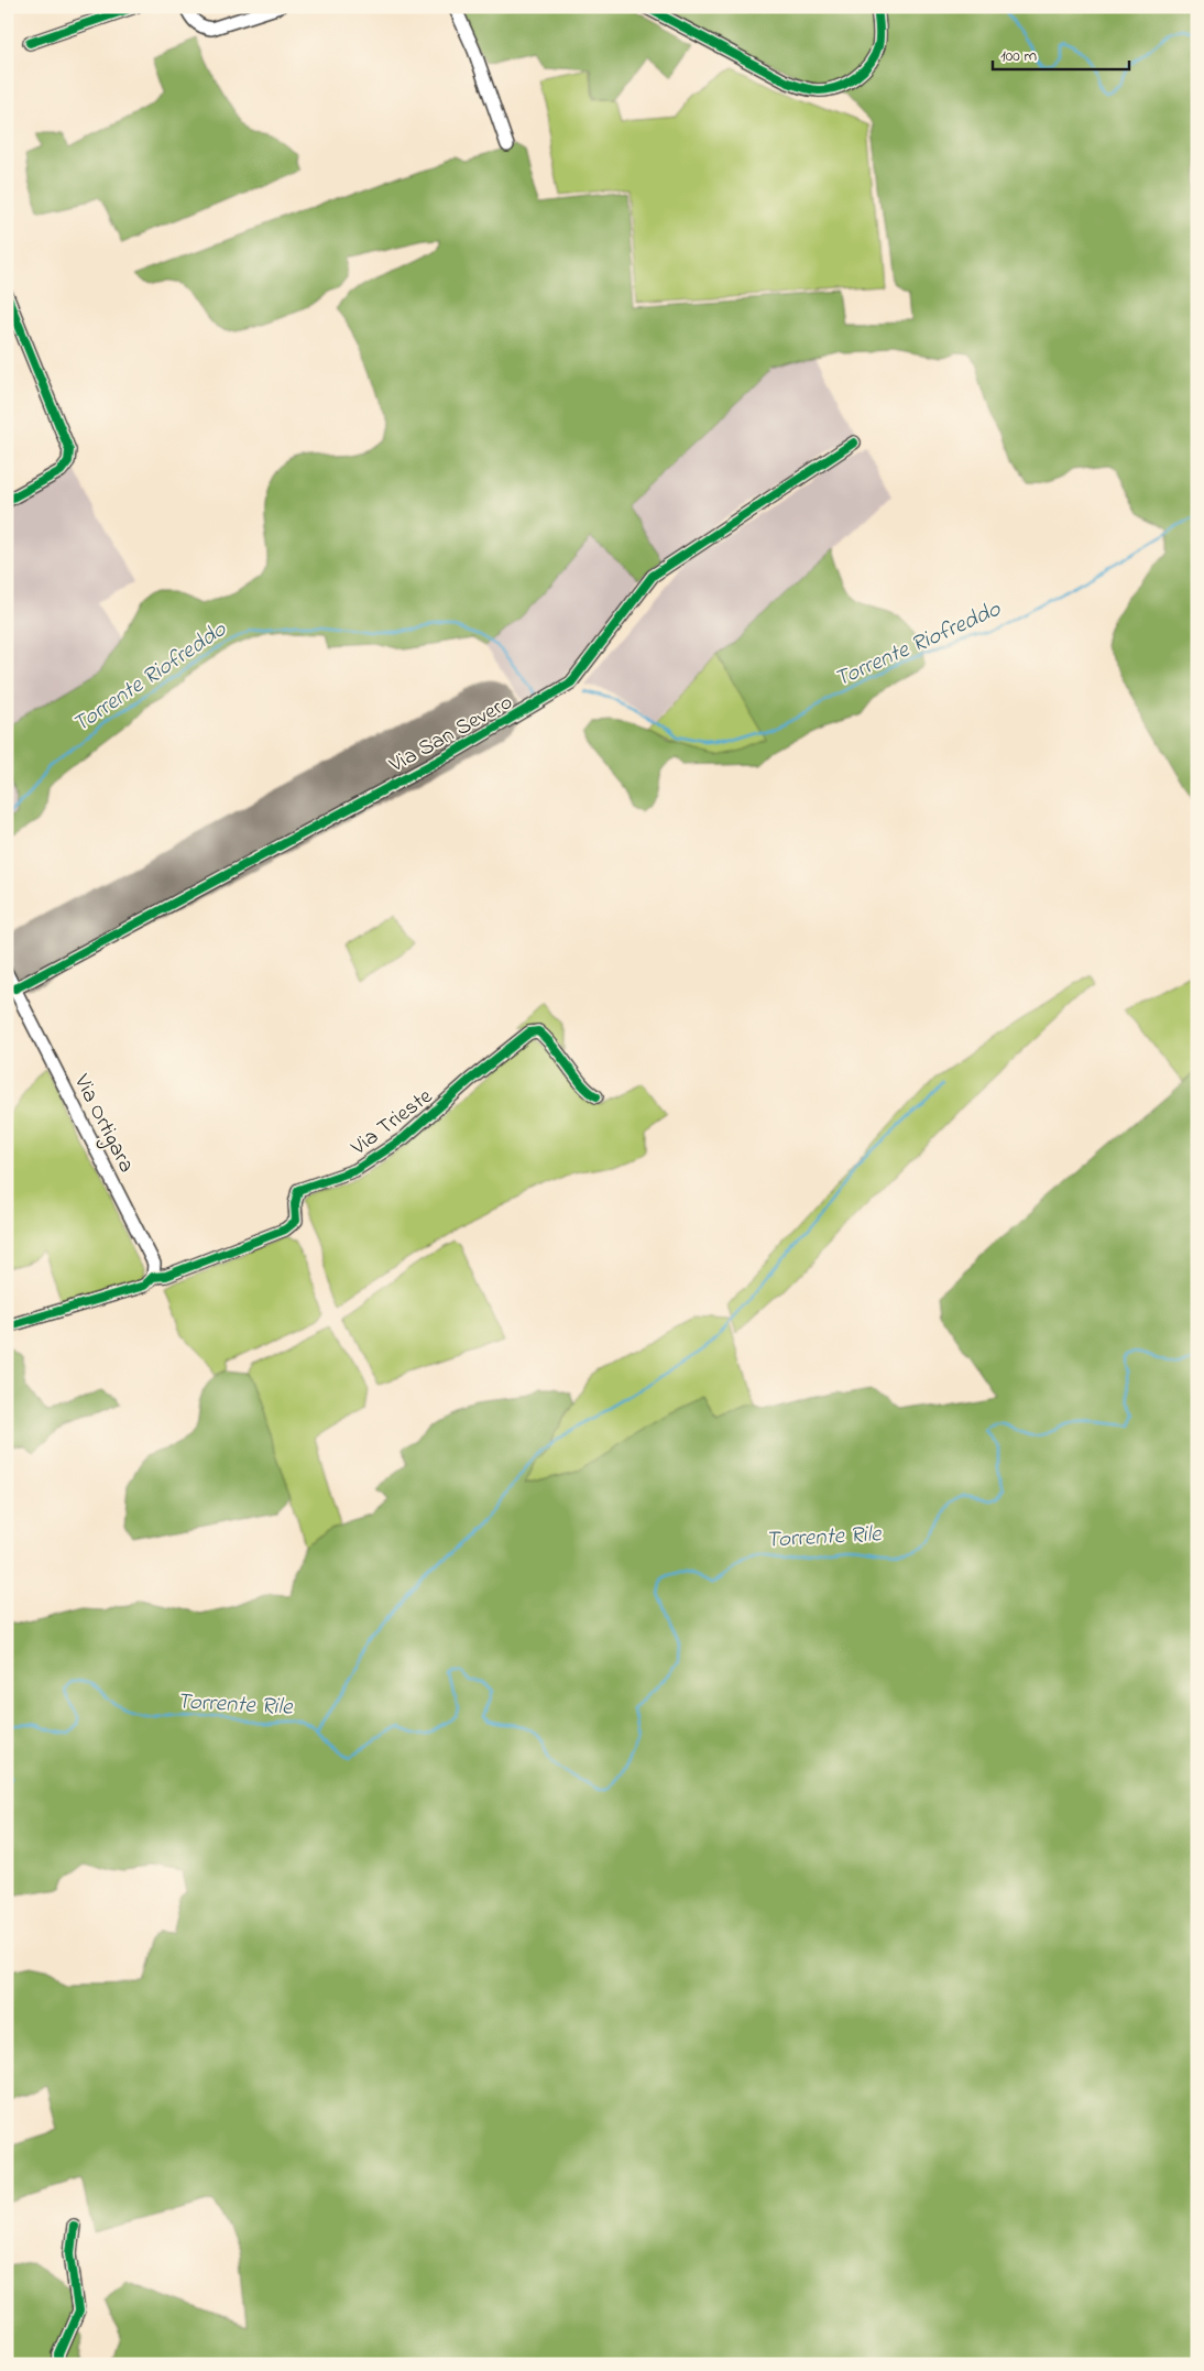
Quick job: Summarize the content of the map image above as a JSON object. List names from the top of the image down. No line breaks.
{"streets":{"street":["Via San Severo","Via Trieste","Via Ortigara"]},"crossings":[["Via San Severo","Via Ortigara"],["Via Trieste","Via Ortigara"]],"water":["Torrente Riofreddo","Torrente Rile"],"scale_bar":"100 m"}
